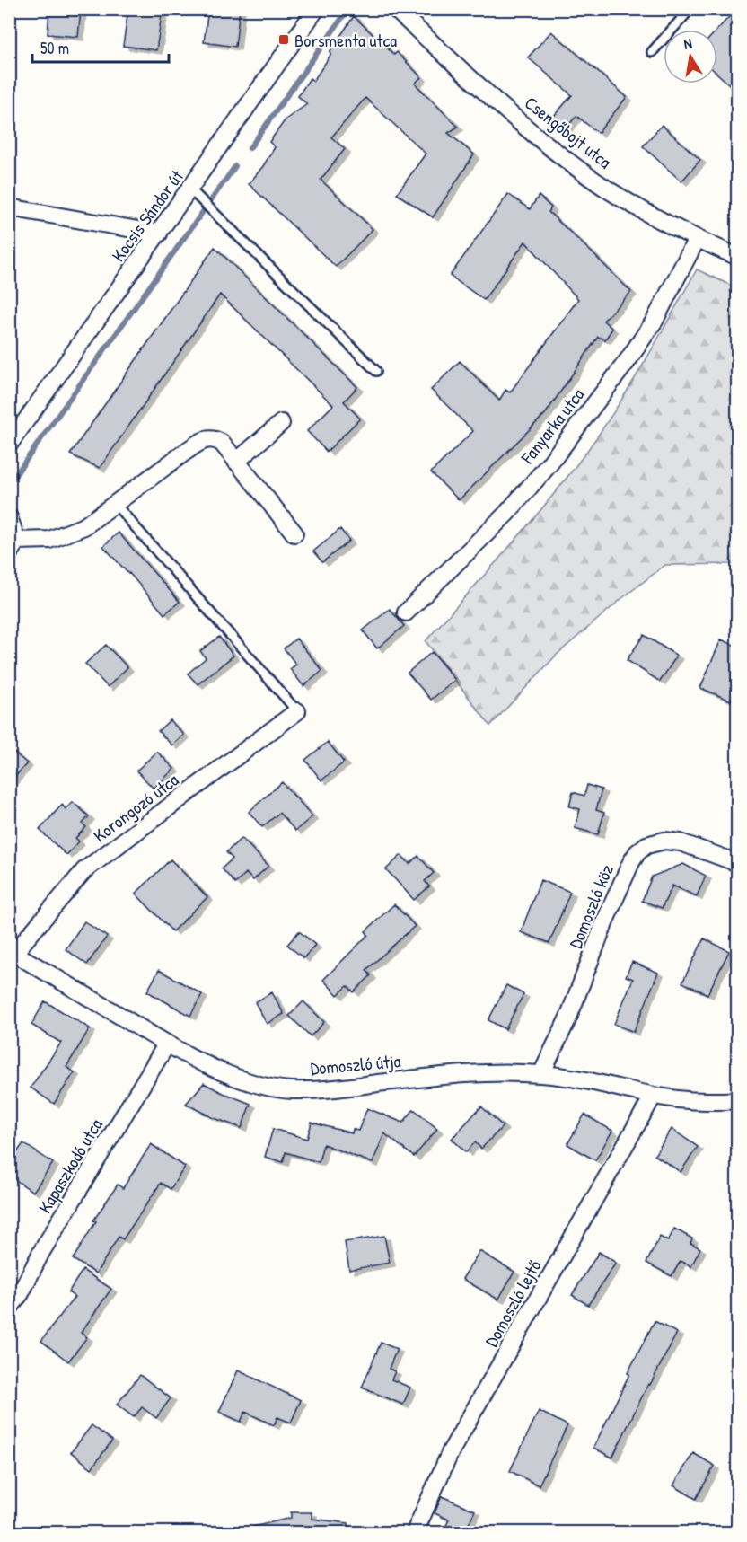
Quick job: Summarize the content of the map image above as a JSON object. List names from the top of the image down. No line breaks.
{"streets":{"street":["Csengőbojt utca","Kocsis Sándor út","Fanyarka utca","Korongozó utca","Domoszló köz","Domoszló útja","Kapaszkodó utca","Domoszló lejtő"]},"crossings":[["Csengőbojt utca","Fanyarka utca"],["Korongozó utca","Domoszló útja"],["Domoszló köz","Domoszló útja"],["Domoszló útja","Kapaszkodó utca"],["Domoszló útja","Domoszló lejtő"]],"places":{"transit":["Borsmenta utca"]},"scale_bar":"50 m","north":"top"}
